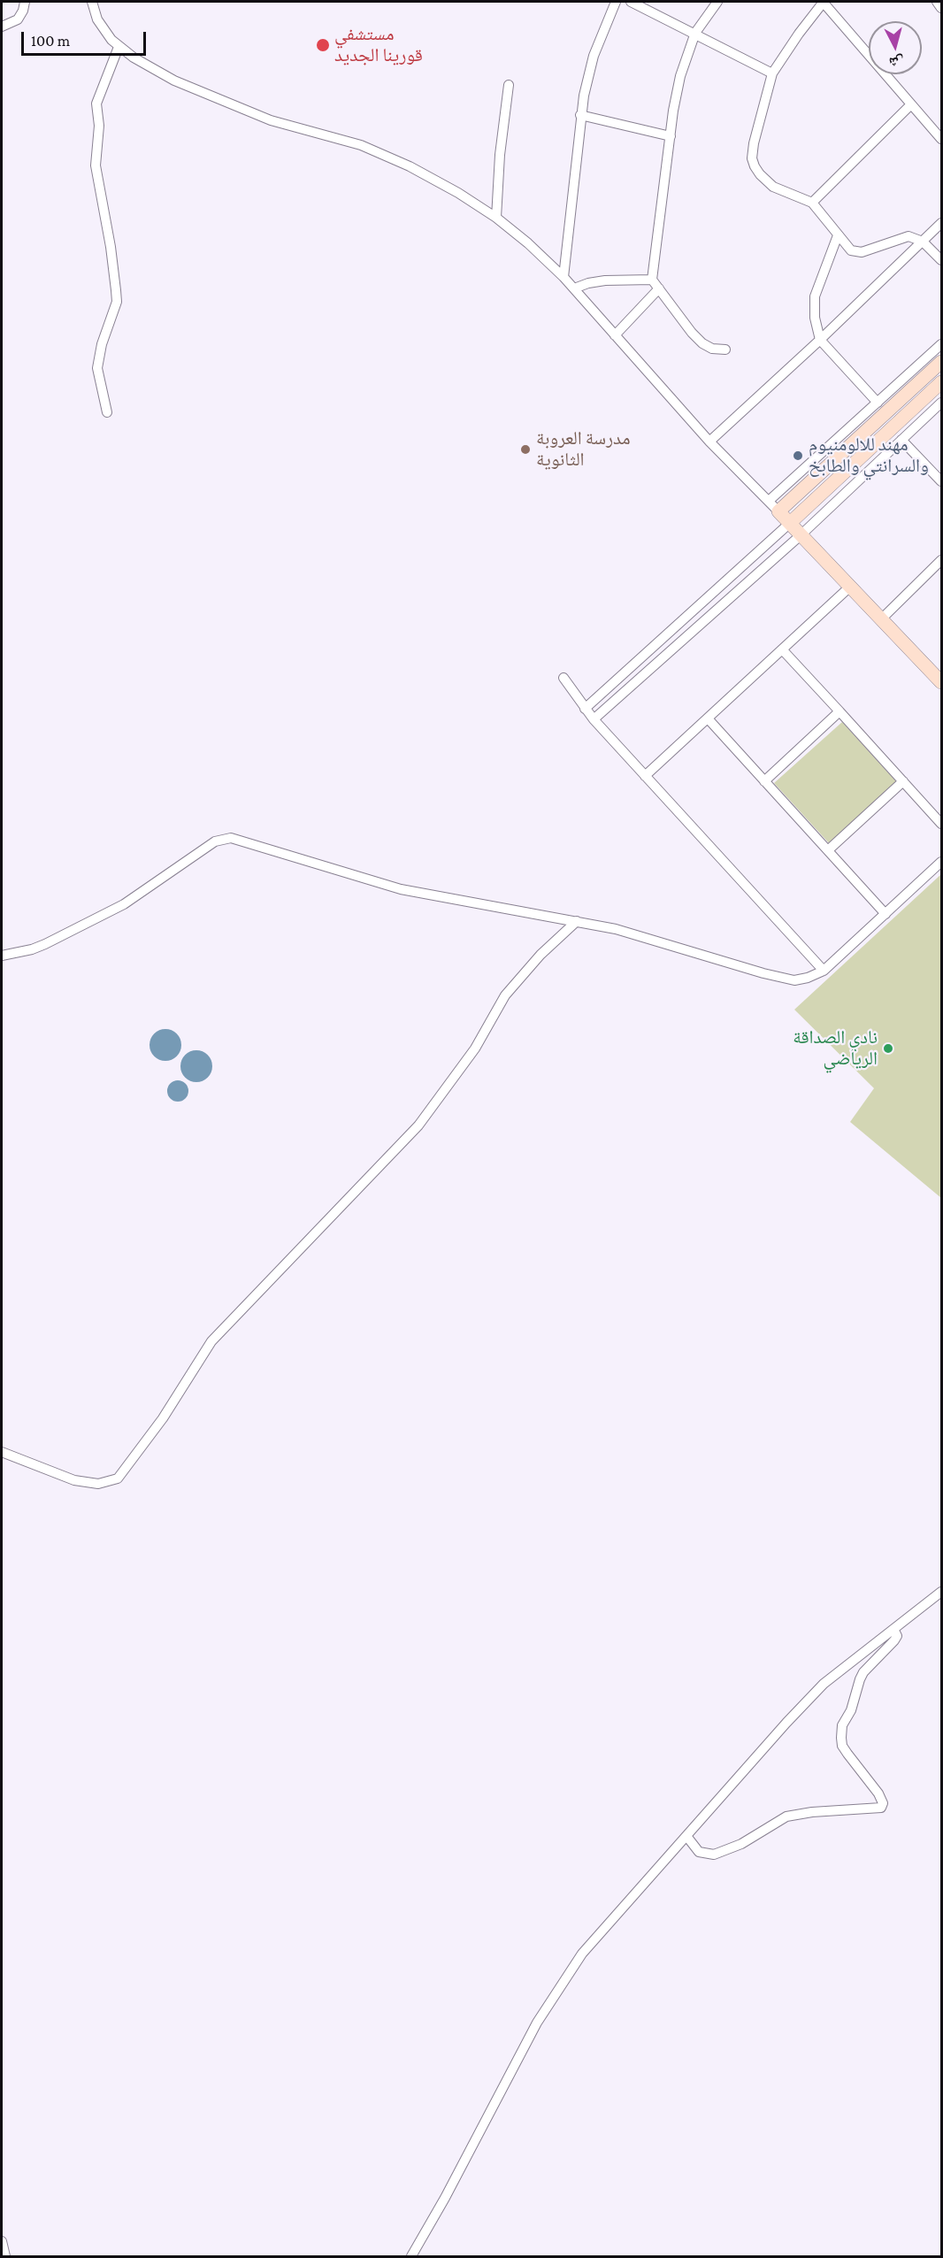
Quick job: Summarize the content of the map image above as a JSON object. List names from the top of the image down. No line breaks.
{"places":["مستشفي قورينا الجديد","مدرسة العروبة الثانوية","مهند للالومنيوم والسرانتي والطابخ","نادي الصداقة الرياضي"],"scale_bar":"100 m","north":"bottom"}
